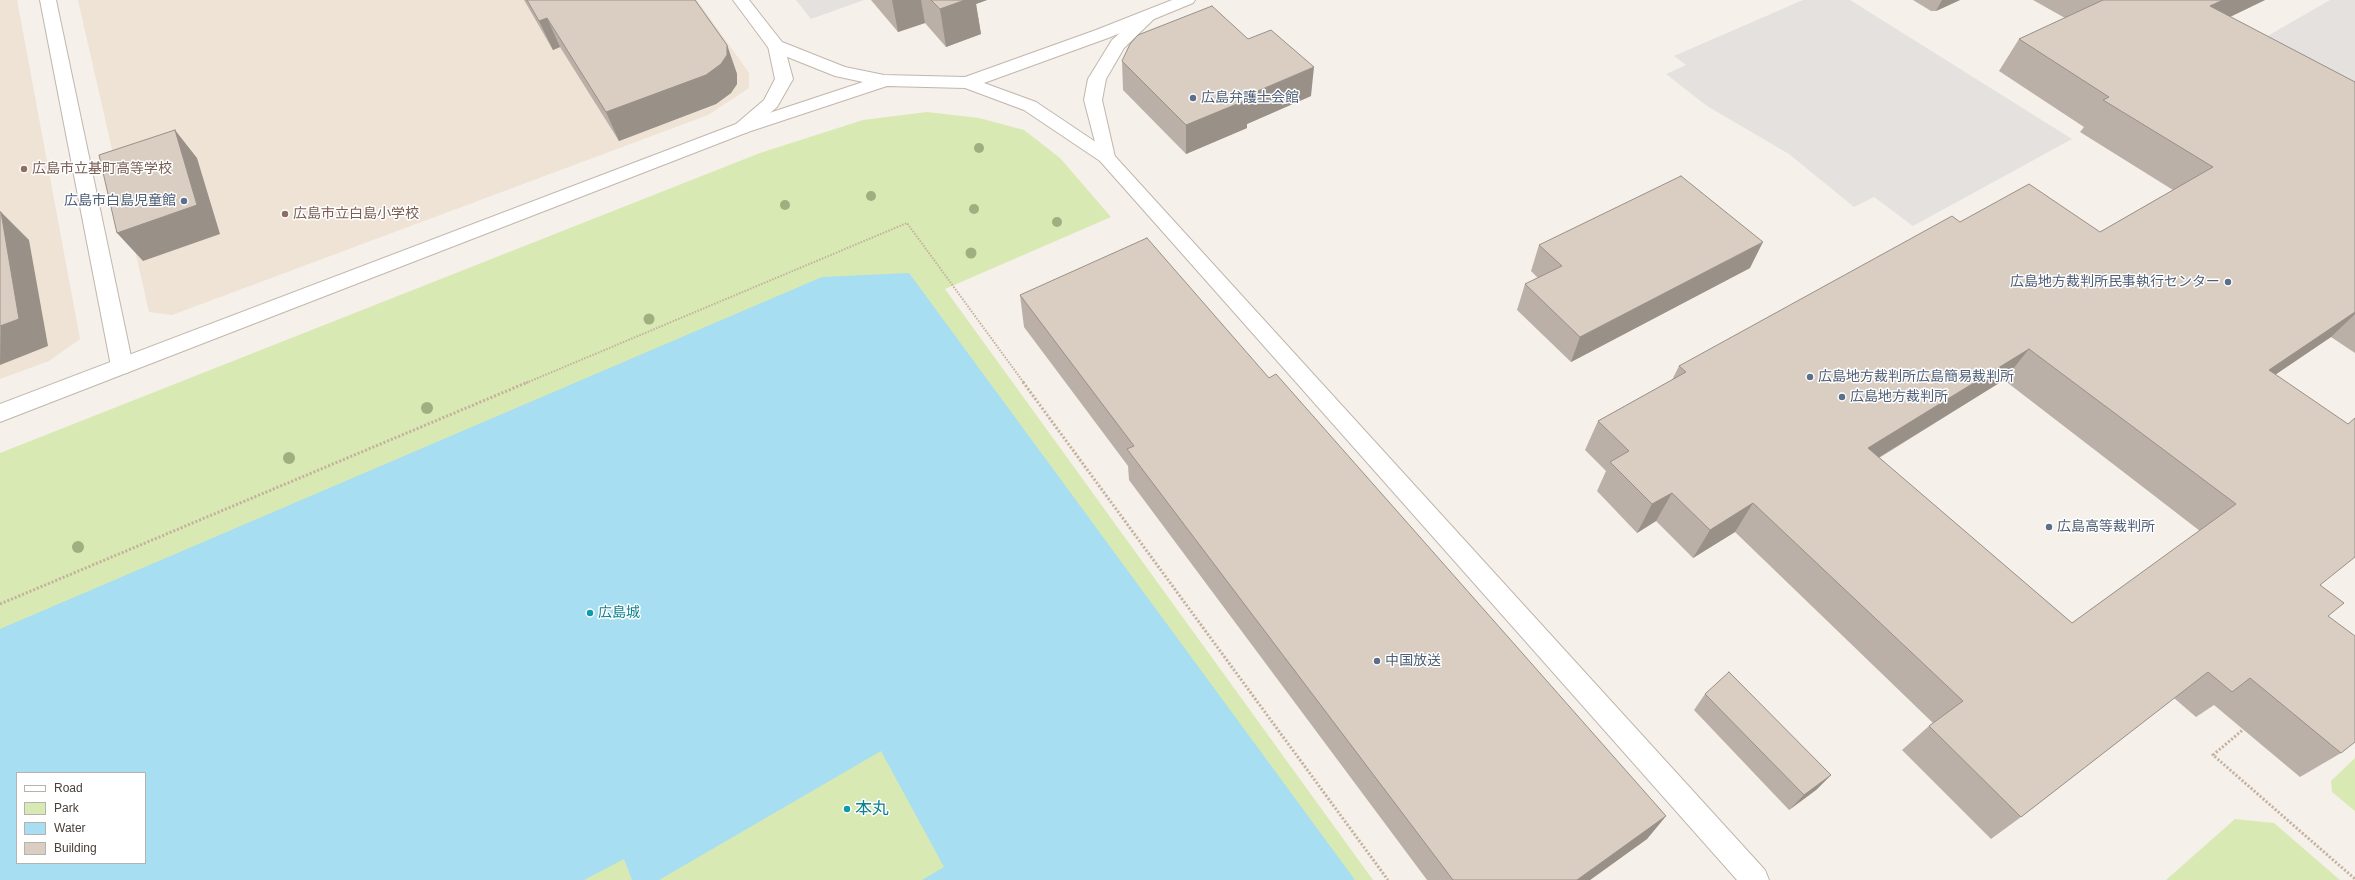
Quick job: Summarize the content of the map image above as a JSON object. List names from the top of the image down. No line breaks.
{"places":["広島弁護士会館","広島市立基町高等学校","広島市白島児童館","広島市立白島小学校","広島地方裁判所民事執行センター","広島地方裁判所広島簡易裁判所","広島地方裁判所","広島高等裁判所","広島城","中国放送","本丸"],"legend":["Road","Park","Water","Building"]}
